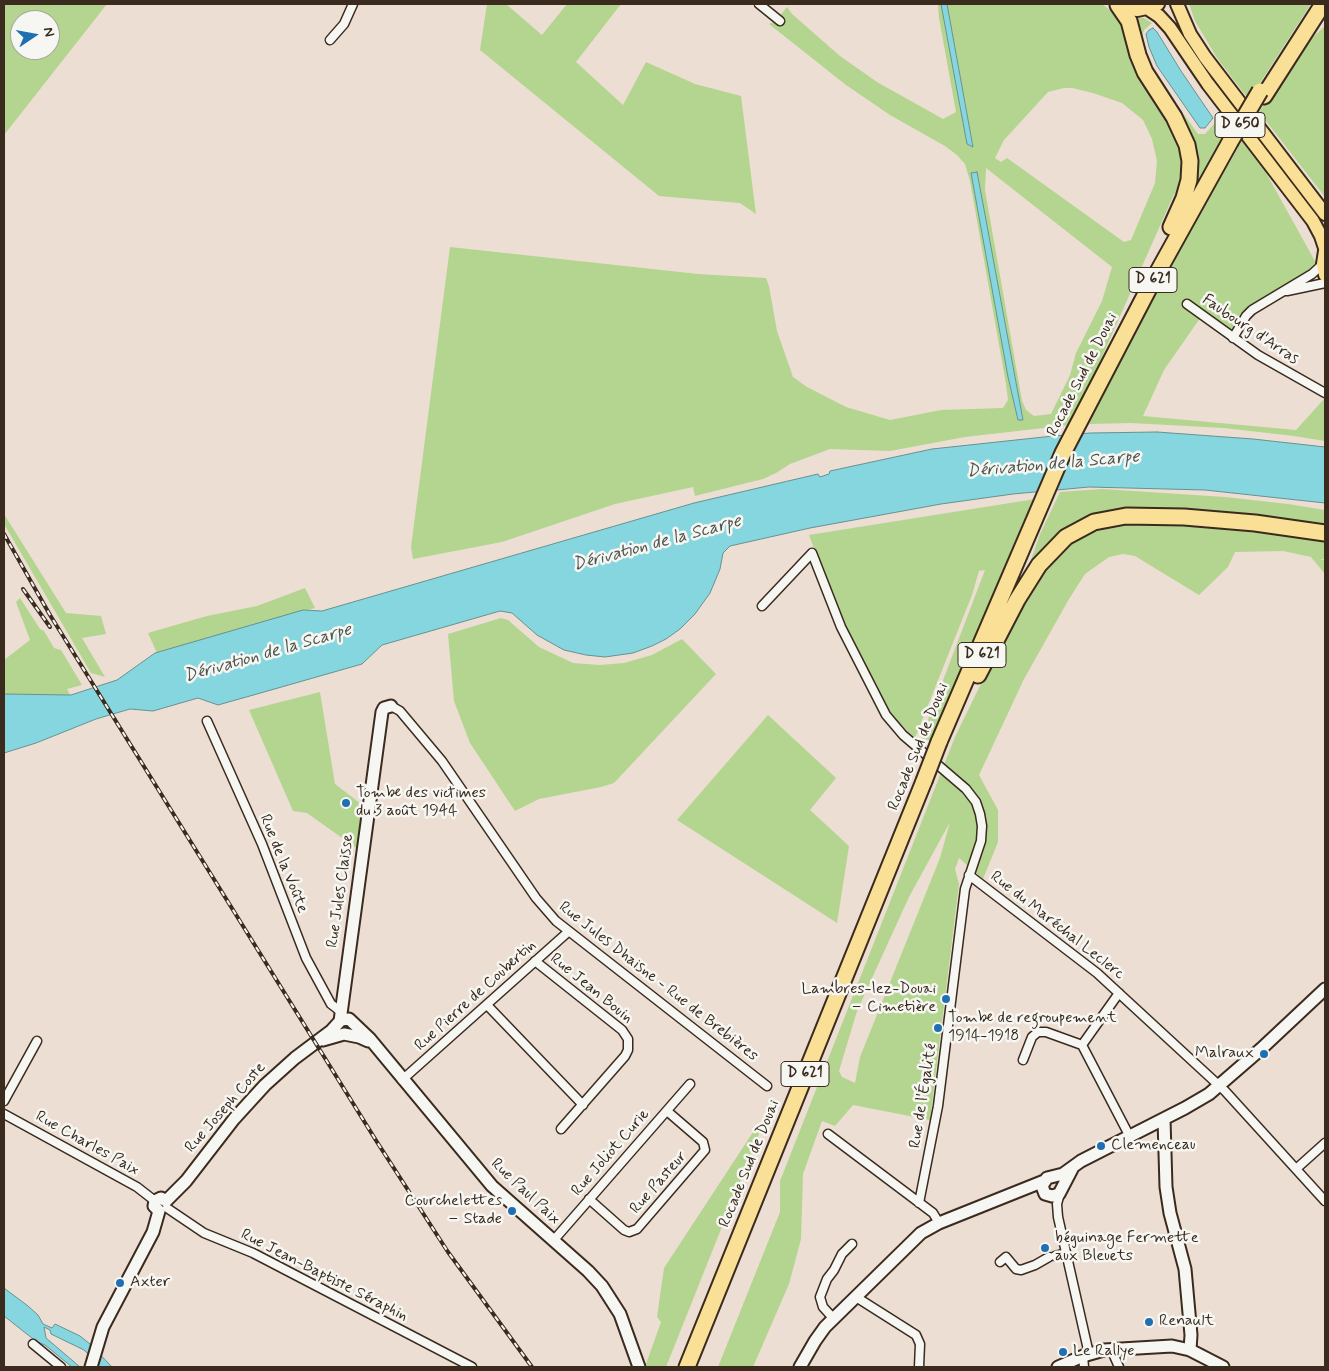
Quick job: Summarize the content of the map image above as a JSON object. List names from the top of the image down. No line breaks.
{"streets":{"highway":["D 621","Rocade Sud de Douai"],"main road":["D 650"],"street":["Faubourg d'Arras","Rue de la Voûte","Rue Jules Claisse","Rue du Maréchal Leclerc","Rue Jules Dhaisne - Rue de Brebières","Rue Jean Bouin","Rue Pierre de Coubertin","Rue de l'Égalité","Rue Joseph Coste","Rue Charles Paix","Rue Joliot Curie","Rue Pasteur","Rue Paul Paix","Rue Jean-Baptiste Séraphin"]},"crossings":[["Rue de la Voûte","Rue Jules Claisse"],["Rue de la Voûte","Rue Joseph Coste"],["Rue de la Voûte","Rue Paul Paix"],["Rue Jules Claisse","Rue Jules Dhaisne - Rue de Brebières"],["Rue Jules Claisse","Rue Joseph Coste"],["Rue Jules Claisse","Rue Paul Paix"],["Rue du Maréchal Leclerc","Rue de l'Égalité"],["Rue Jules Dhaisne - Rue de Brebières","Rue Pierre de Coubertin"],["Rue Jean Bouin","Rue Pierre de Coubertin"],["Rue Pierre de Coubertin","Rue Paul Paix"],["Rue Joseph Coste","Rue Charles Paix"],["Rue Joseph Coste","Rue Paul Paix"],["Rue Joseph Coste","Rue Jean-Baptiste Séraphin"],["Rue Charles Paix","Rue Jean-Baptiste Séraphin"],["Rue Joliot Curie","Rue Pasteur"],["Rue Joliot Curie","Rue Paul Paix"]],"water":["Dérivation de la Scarpe"],"places":["Tombe des victimes du 3 août 1944","Lambres-lez-Douai – Cimetière","Tombe de regroupement 1914-1918","Malraux","Clemenceau","Courchelettes – Stade","béguinage Fermette aux Bleuets","Axter","Renault","Le Rallye"],"north":"right"}
